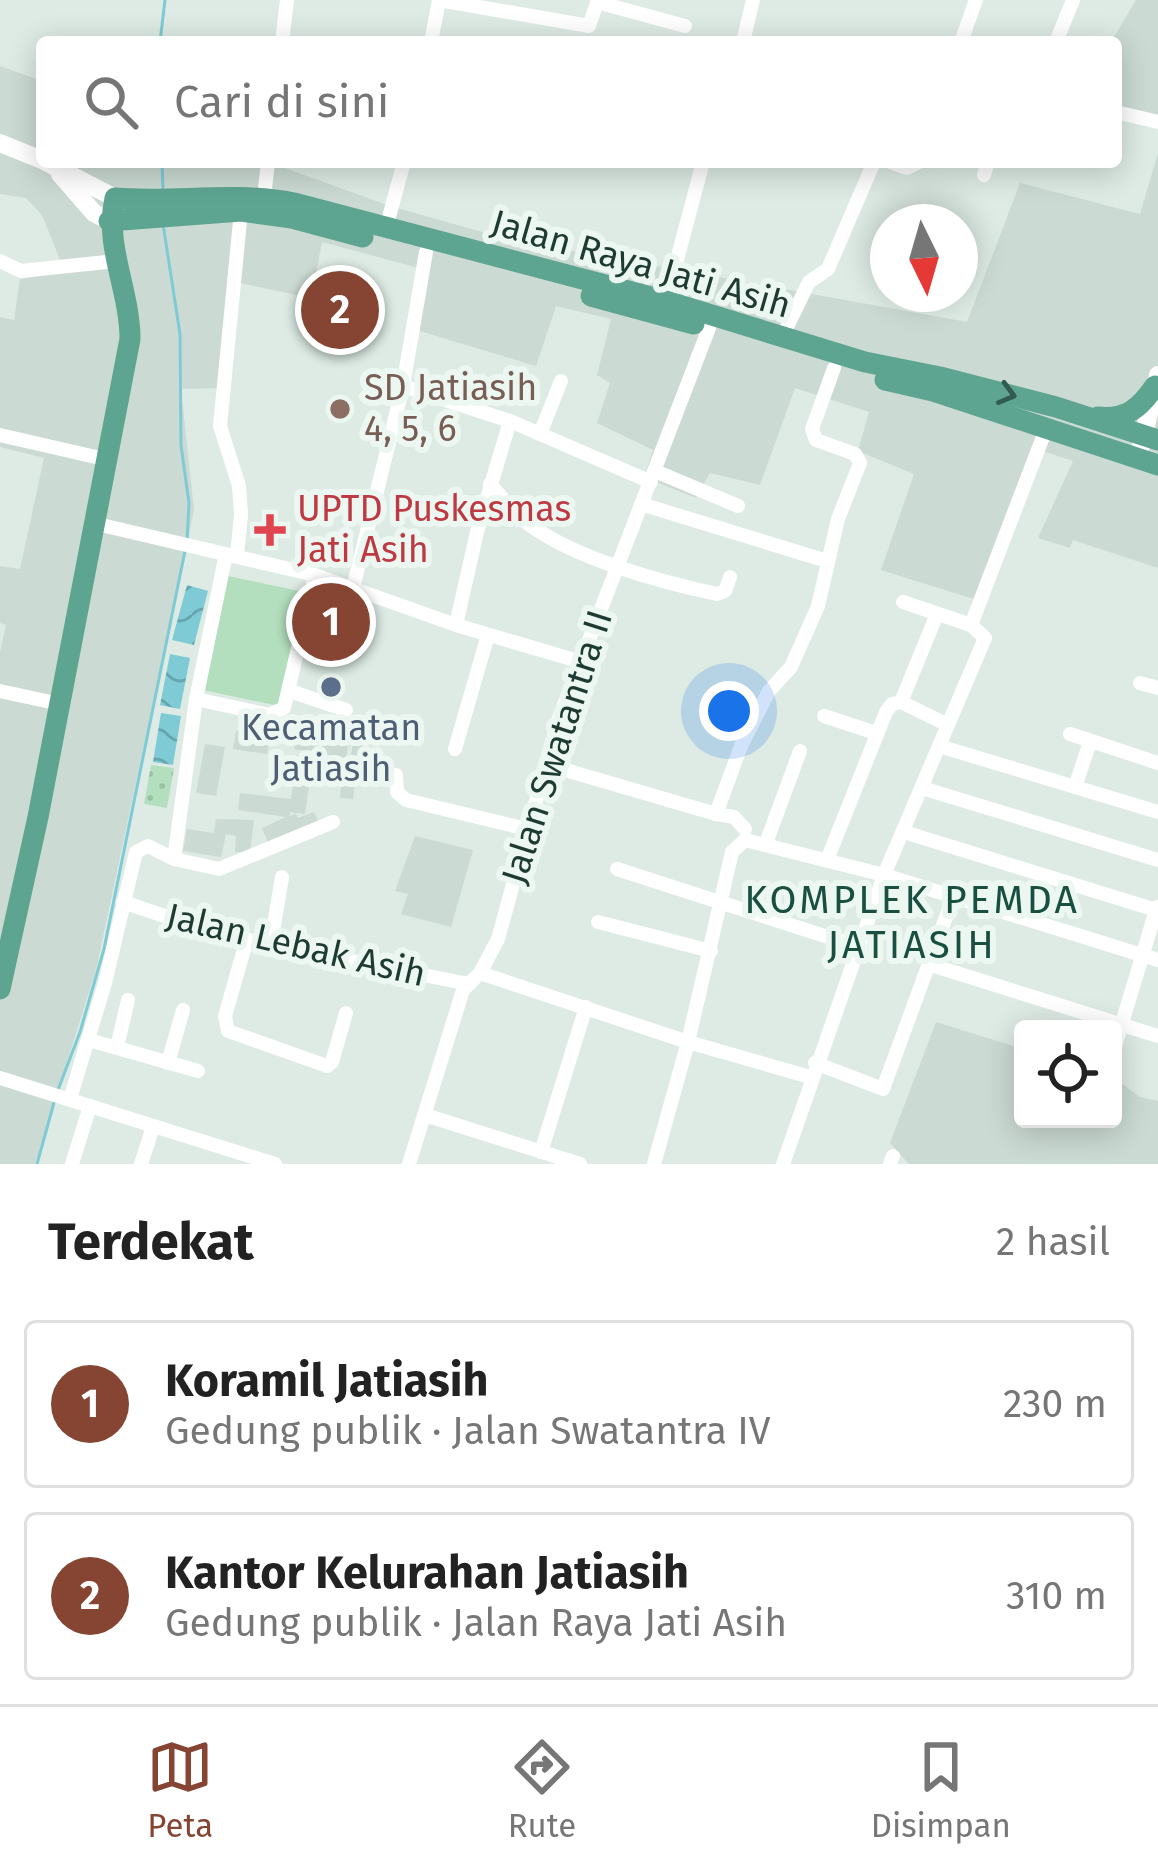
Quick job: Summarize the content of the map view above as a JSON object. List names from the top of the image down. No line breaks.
{"streets":{"main road":["Jalan Raya Jati Asih"],"street":["Jalan Swatantra II","Jalan Lebak Asih"]},"crossings":[["Jalan Raya Jati Asih","Jalan Swatantra II"],["Jalan Raya Jati Asih","Jalan Lebak Asih"],["Jalan Swatantra II","Jalan Lebak Asih"]],"districts":["KOMPLEK PEMDA JATIASIH"],"places":{"other":["SD Jatiasih 4, 5, 6","Kecamatan Jatiasih"],"health":["UPTD Puskesmas Jati Asih"]},"north":"bottom","page":{"search":"Cari di sini","pins":["2","1"],"heading":["Terdekat","2 hasil"],"list":[{"mark":"1","name":"Koramil Jatiasih","note":"Gedung publik · Jalan Swatantra IV","value":"230 m"},{"mark":"2","name":"Kantor Kelurahan Jatiasih","note":"Gedung publik · Jalan Raya Jati Asih","value":"310 m"}],"nav":["Peta","Rute","Disimpan"]}}
